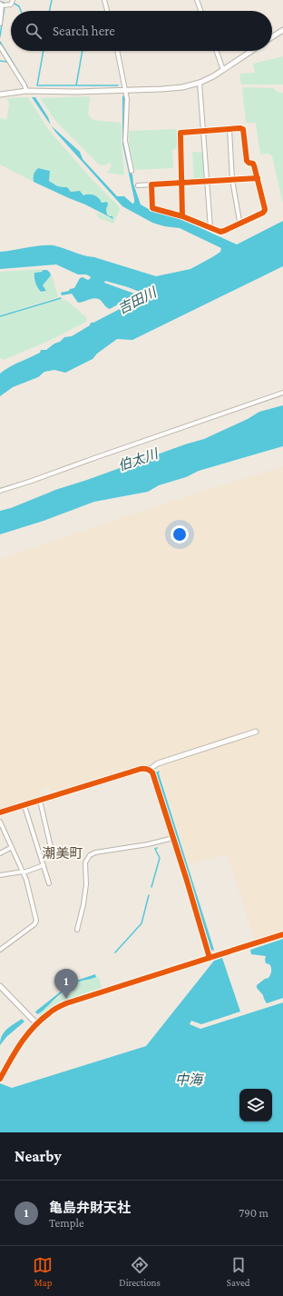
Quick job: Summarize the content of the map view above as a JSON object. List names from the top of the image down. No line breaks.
{"districts":["潮美町"],"water":["吉田川","伯太川","中海"],"page":{"search":"Search here","pins":"1","heading":"Nearby","list":[{"mark":"1","name":"亀島弁財天社","note":"Temple","value":"790 m"}],"nav":["Map","Directions","Saved"]}}
